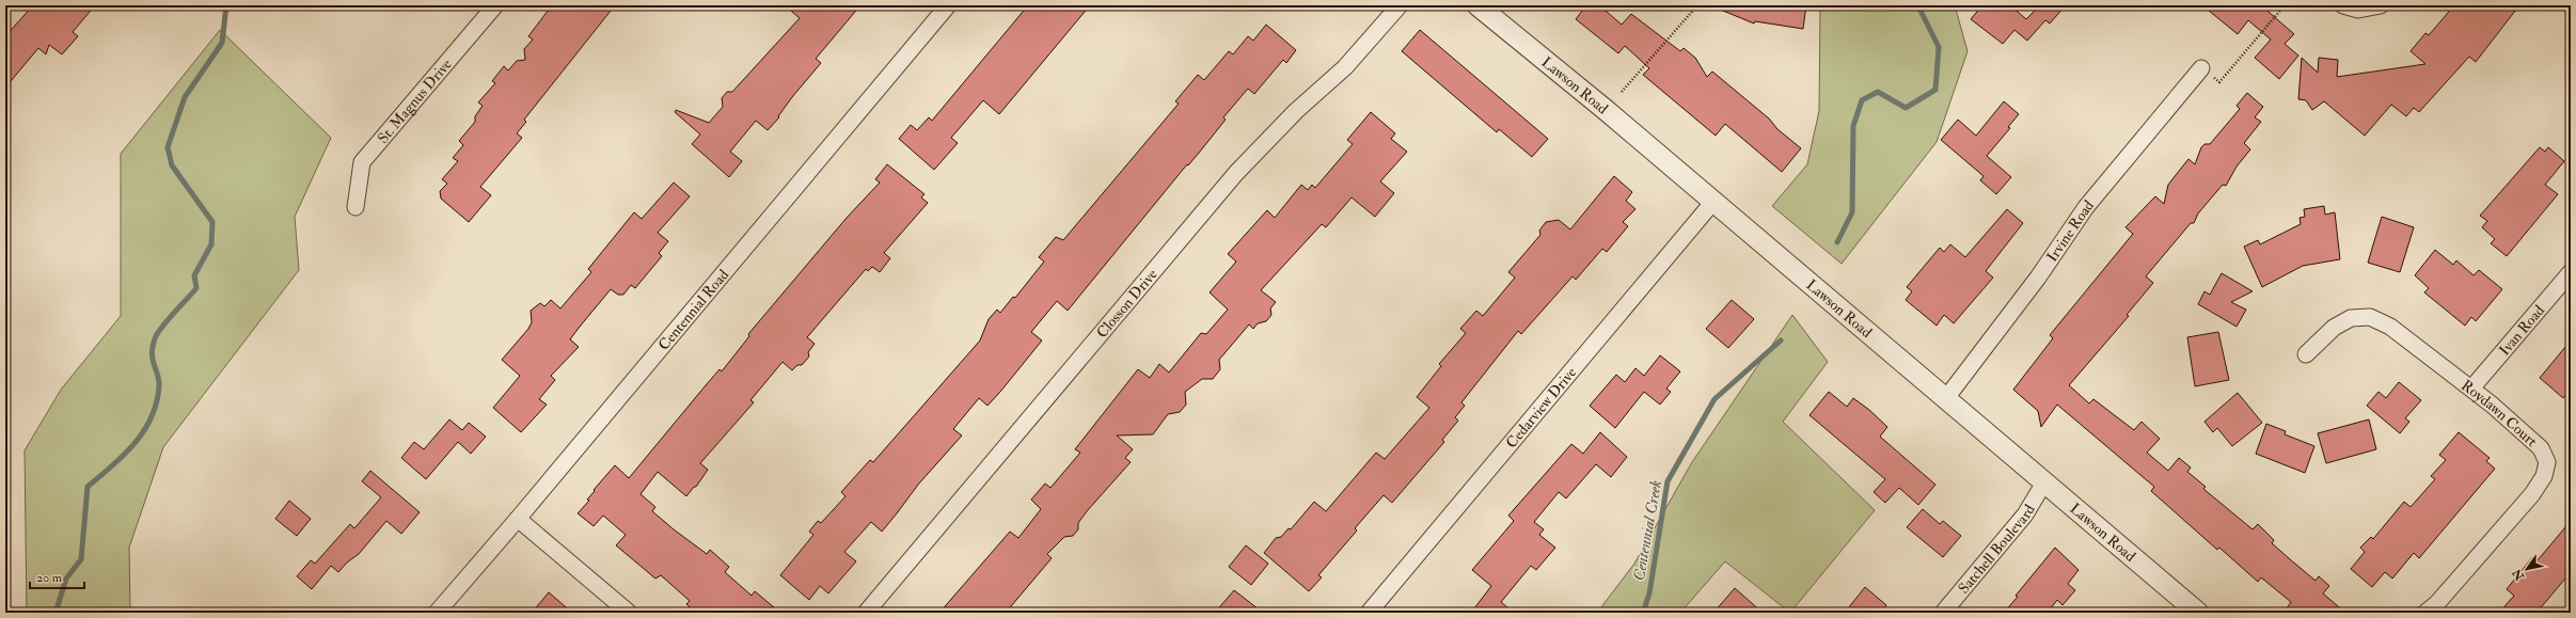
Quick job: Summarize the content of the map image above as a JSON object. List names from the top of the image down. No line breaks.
{"streets":{"street":["Lawson Road","St. Magnus Drive","Irvine Road","Closson Drive","Centennial Road","Ivan Road","Cedarview Drive","Roydawn Court","Satchell Boulevard"]},"crossings":[["Lawson Road","Irvine Road"],["Lawson Road","Cedarview Drive"],["Lawson Road","Satchell Boulevard"],["Ivan Road","Roydawn Court"]],"water":["Centennial Creek"],"scale_bar":"20 m","north":"bottom left"}
